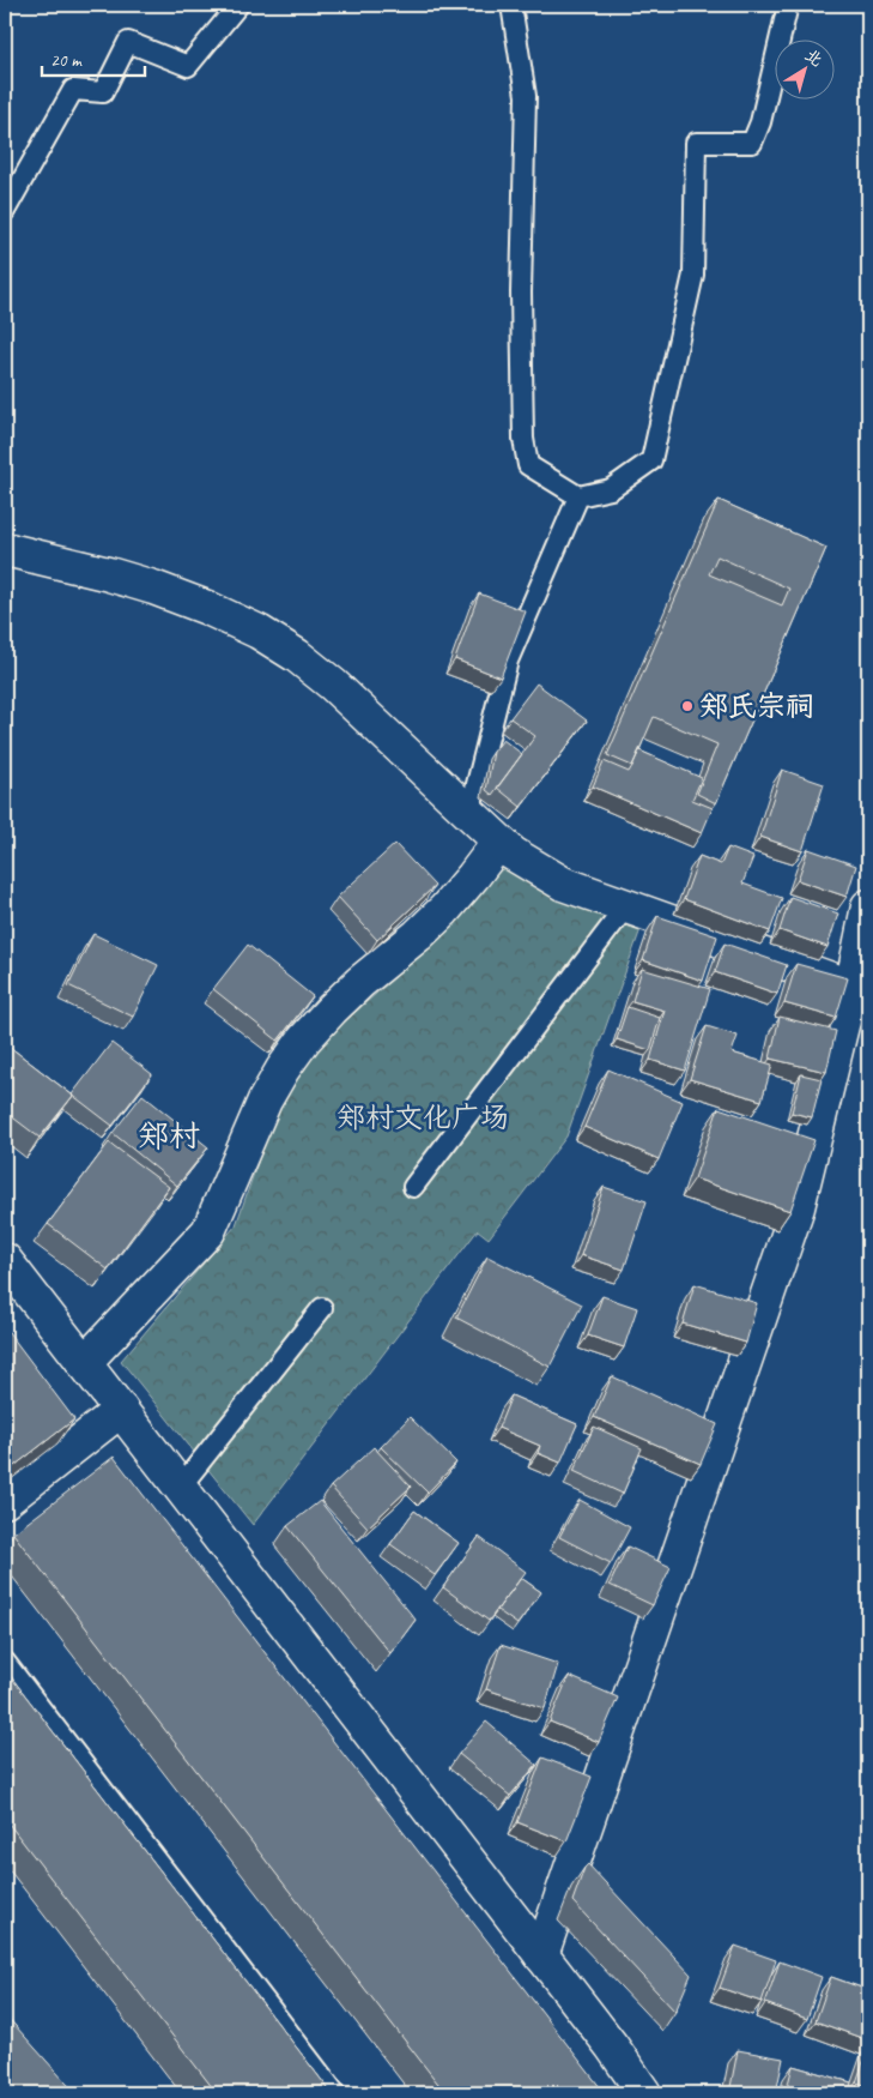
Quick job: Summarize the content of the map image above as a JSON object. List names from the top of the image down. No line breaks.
{"districts":["郑村"],"parks":["郑村文化广场"],"places":["郑氏宗祠"],"scale_bar":"20 m","north":"top right"}
